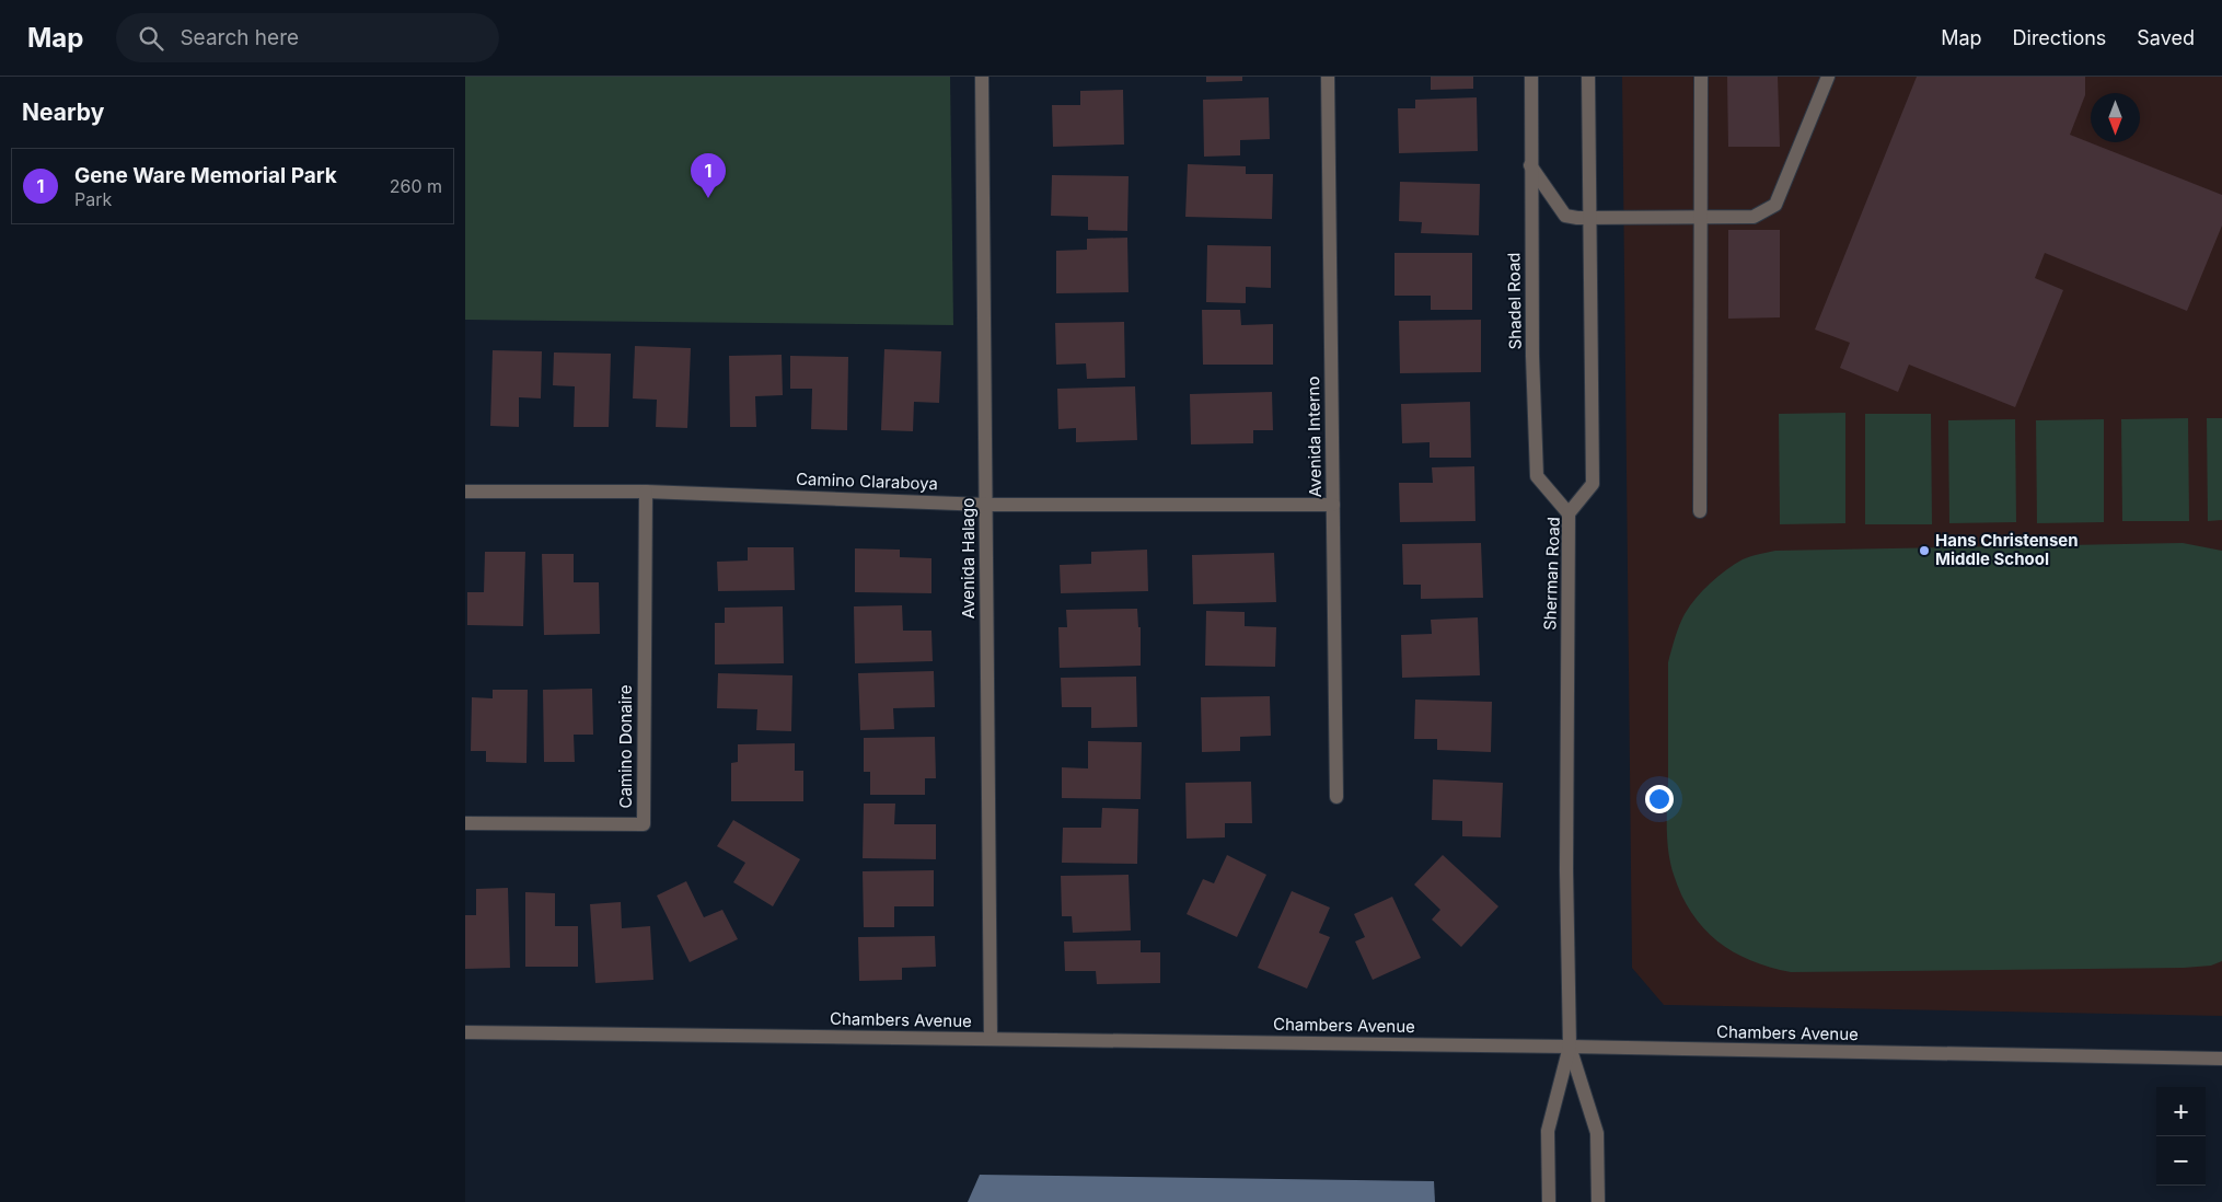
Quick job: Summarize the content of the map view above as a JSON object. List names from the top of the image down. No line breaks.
{"streets":{"street":["Shadel Road","Avenida Interno","Camino Claraboya","Avenida Halago","Sherman Road","Camino Donaire","Chambers Avenue"]},"crossings":[["Shadel Road","Sherman Road"],["Avenida Interno","Camino Claraboya"],["Camino Claraboya","Avenida Halago"],["Camino Claraboya","Camino Donaire"],["Avenida Halago","Chambers Avenue"],["Sherman Road","Chambers Avenue"]],"places":["Hans Christensen Middle School"],"north":"bottom","page":{"header":"Map","search":"Search here","nav":["Map","Directions","Saved"],"heading":"Nearby","list":[{"mark":"1","name":"Gene Ware Memorial Park","note":"Park","value":"260 m"}],"pins":"1","map_buttons":["+","−"]}}
